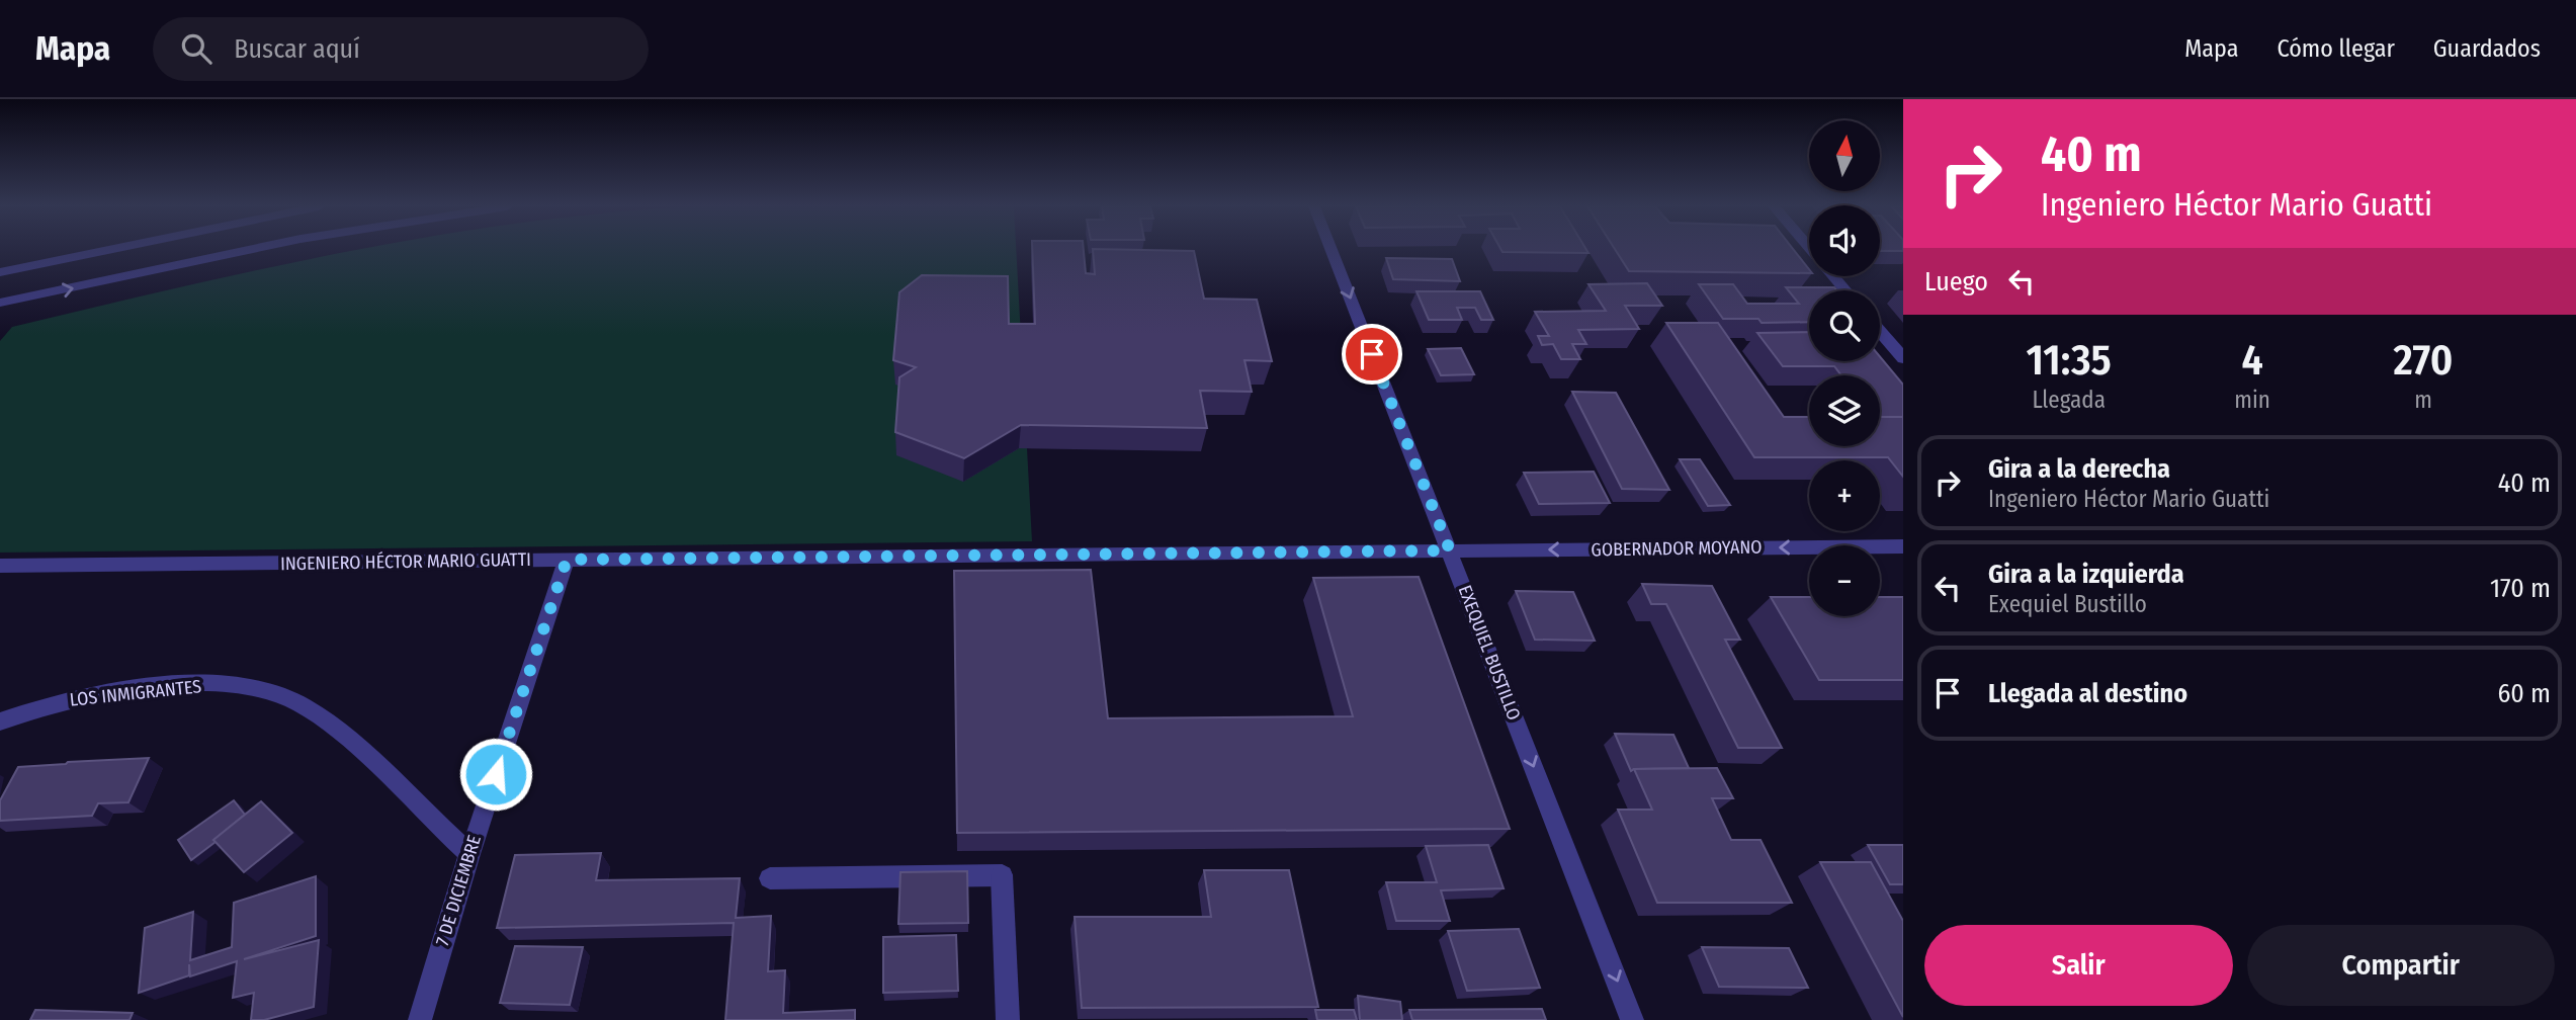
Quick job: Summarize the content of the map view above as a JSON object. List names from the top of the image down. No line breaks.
{"streets":{"street":["GOBERNADOR MOYANO","INGENIERO HÉCTOR MARIO GUATTI","EXEQUIEL BUSTILLO","LOS INMIGRANTES","7 DE DICIEMBRE"]},"crossings":[["GOBERNADOR MOYANO","INGENIERO HÉCTOR MARIO GUATTI"],["GOBERNADOR MOYANO","EXEQUIEL BUSTILLO"],["INGENIERO HÉCTOR MARIO GUATTI","EXEQUIEL BUSTILLO"],["INGENIERO HÉCTOR MARIO GUATTI","7 DE DICIEMBRE"],["LOS INMIGRANTES","7 DE DICIEMBRE"]],"one_way":["GOBERNADOR MOYANO","EXEQUIEL BUSTILLO"],"north":"top","page":{"header":"Mapa","search":"Buscar aquí","nav":["Mapa","Cómo llegar","Guardados"],"turn":["40 m","Ingeniero Héctor Mario Guatti"],"map_buttons":["+","−"],"then":"Luego","eta":["11:35","Llegada","4","min","270","m"],"list":[{"name":"Gira a la derecha","note":"Ingeniero Héctor Mario Guatti","value":"40 m"},{"name":"Gira a la izquierda","note":"Exequiel Bustillo","value":"170 m"},{"name":"Llegada al destino","value":"60 m"}],"buttons":["Salir","Compartir"]}}
